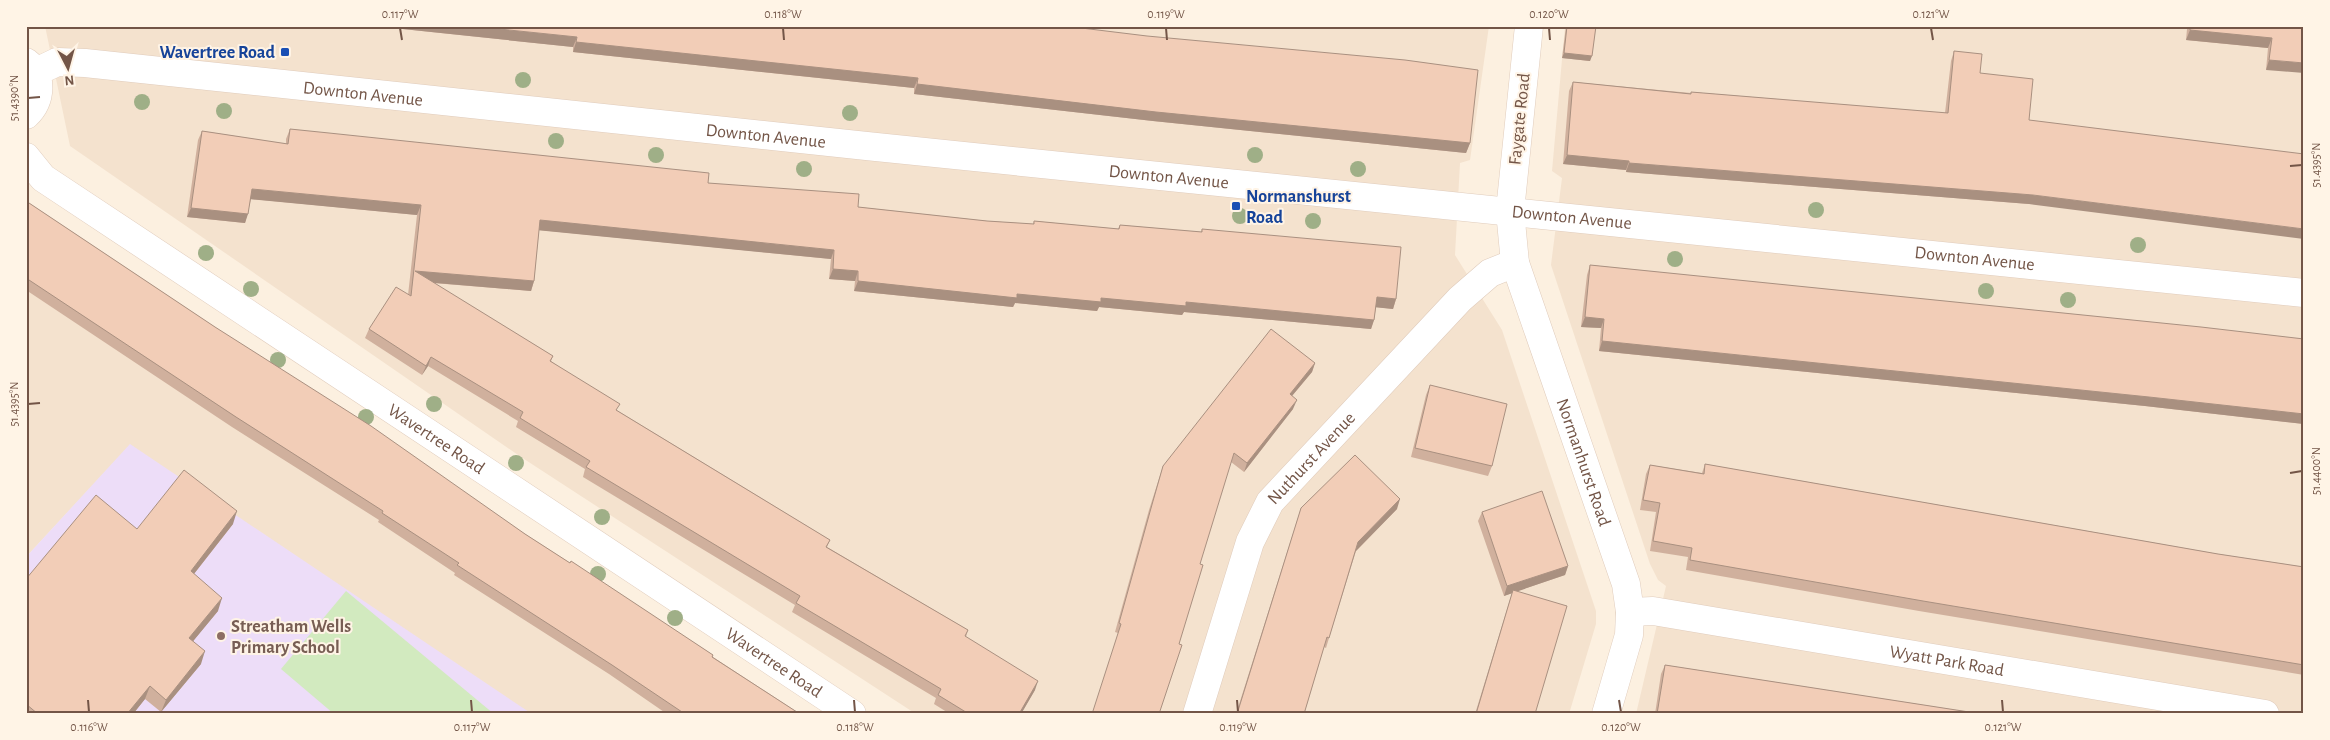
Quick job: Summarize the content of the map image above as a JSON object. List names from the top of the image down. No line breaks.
{"streets":{"street":["Downton Avenue","Faygate Road","Wavertree Road","Nuthurst Avenue","Normanhurst Road","Wyatt Park Road"]},"crossings":[["Downton Avenue","Faygate Road"],["Downton Avenue","Normanhurst Road"],["Faygate Road","Normanhurst Road"],["Nuthurst Avenue","Normanhurst Road"],["Normanhurst Road","Wyatt Park Road"]],"places":{"transit":["Wavertree Road","Normanshurst Road"],"other":["Streatham Wells Primary School"]},"north":"bottom","coordinates":["0.117°W","0.118°W","0.119°W","0.120°W","0.121°W","51.4390°N","51.4395°N","51.4400°N","0.116°W"]}
